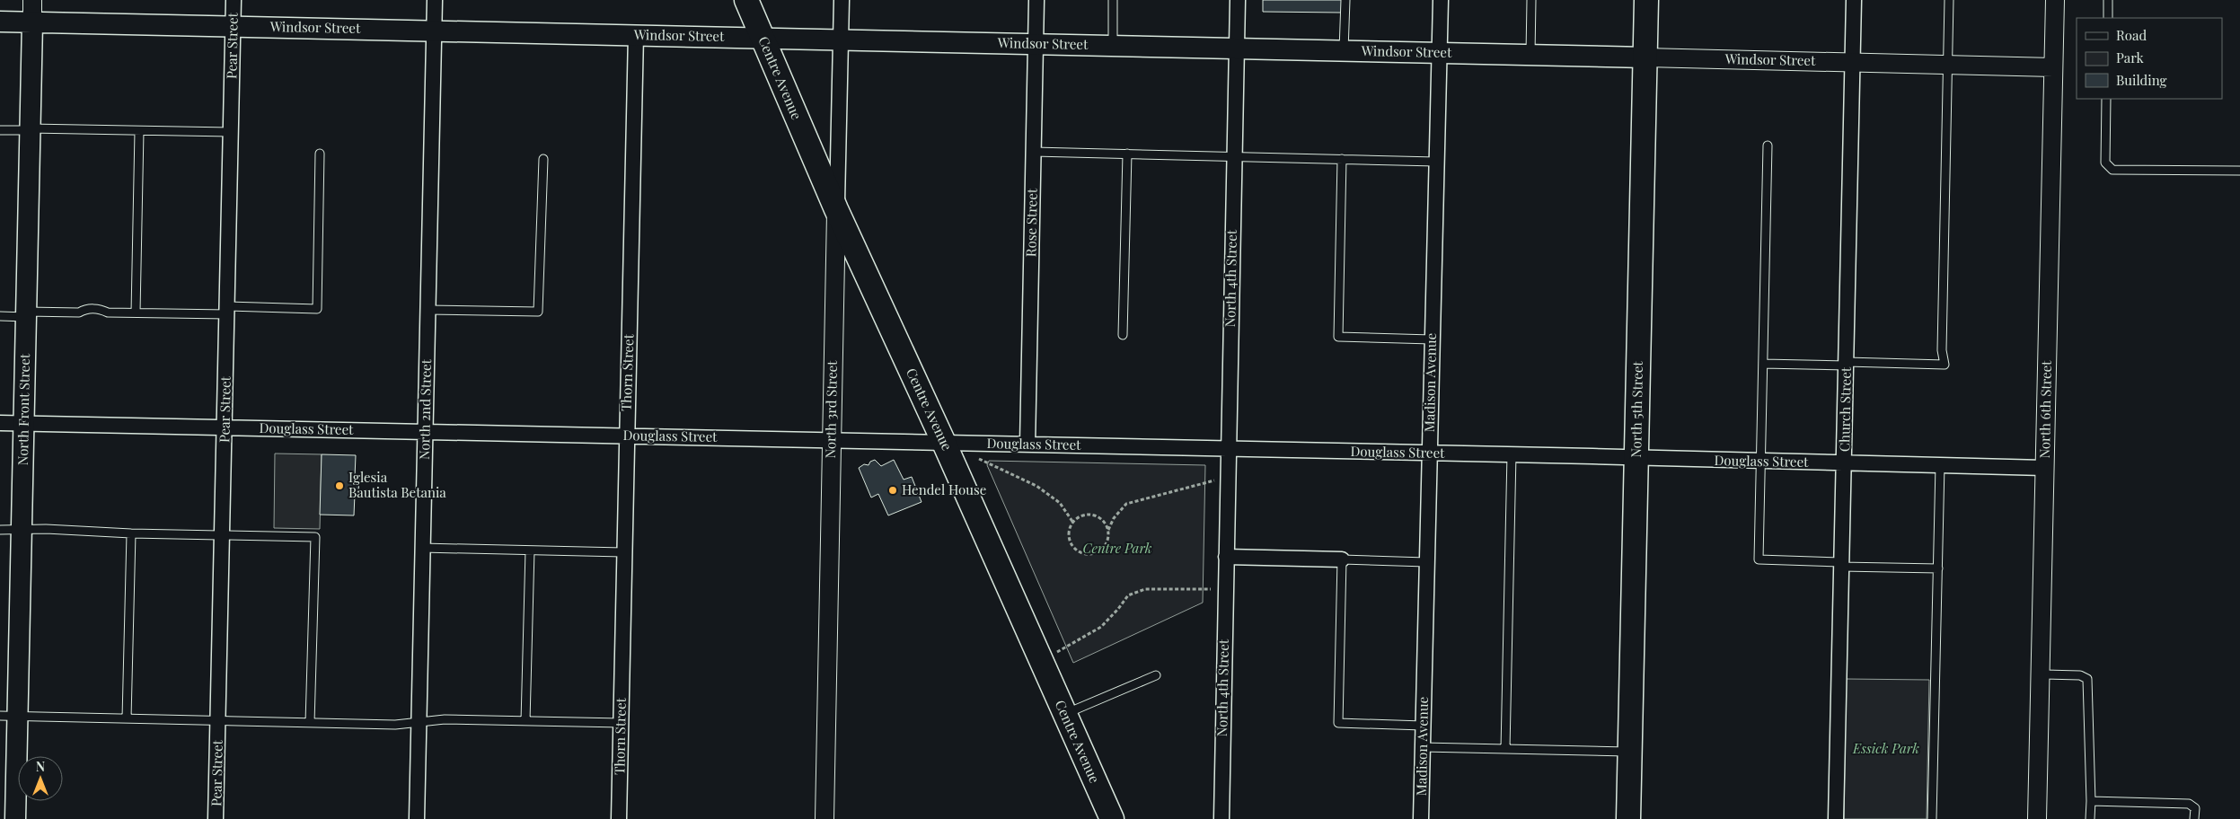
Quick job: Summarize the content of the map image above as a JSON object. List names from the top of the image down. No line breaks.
{"streets":{"main road":["Windsor Street","Centre Avenue","North Front Street","North 5th Street"],"street":["Pear Street","Rose Street","North 4th Street","Thorn Street","Madison Avenue","North 2nd Street","North 3rd Street","Church Street","North 6th Street","Douglass Street"]},"crossings":[["Windsor Street","Pear Street"],["Windsor Street","Centre Avenue"],["Windsor Street","Rose Street"],["Windsor Street","North 4th Street"],["Windsor Street","Thorn Street"],["Windsor Street","Madison Avenue"],["Windsor Street","North Front Street"],["Windsor Street","North 2nd Street"],["Windsor Street","North 3rd Street"],["Windsor Street","North 5th Street"],["Windsor Street","Church Street"],["Windsor Street","North 6th Street"],["Pear Street","Douglass Street"],["Centre Avenue","North 3rd Street"],["Centre Avenue","Douglass Street"],["Rose Street","Douglass Street"],["North 4th Street","Douglass Street"],["Thorn Street","Douglass Street"],["Madison Avenue","Douglass Street"],["North Front Street","Douglass Street"],["North 2nd Street","Douglass Street"],["North 3rd Street","Douglass Street"],["North 5th Street","Douglass Street"],["Church Street","Douglass Street"],["North 6th Street","Douglass Street"]],"parks":["Centre Park","Essick Park"],"places":["Iglesia Bautista Betania","Hendel House"],"legend":["Road","Park","Building"],"north":"top"}
